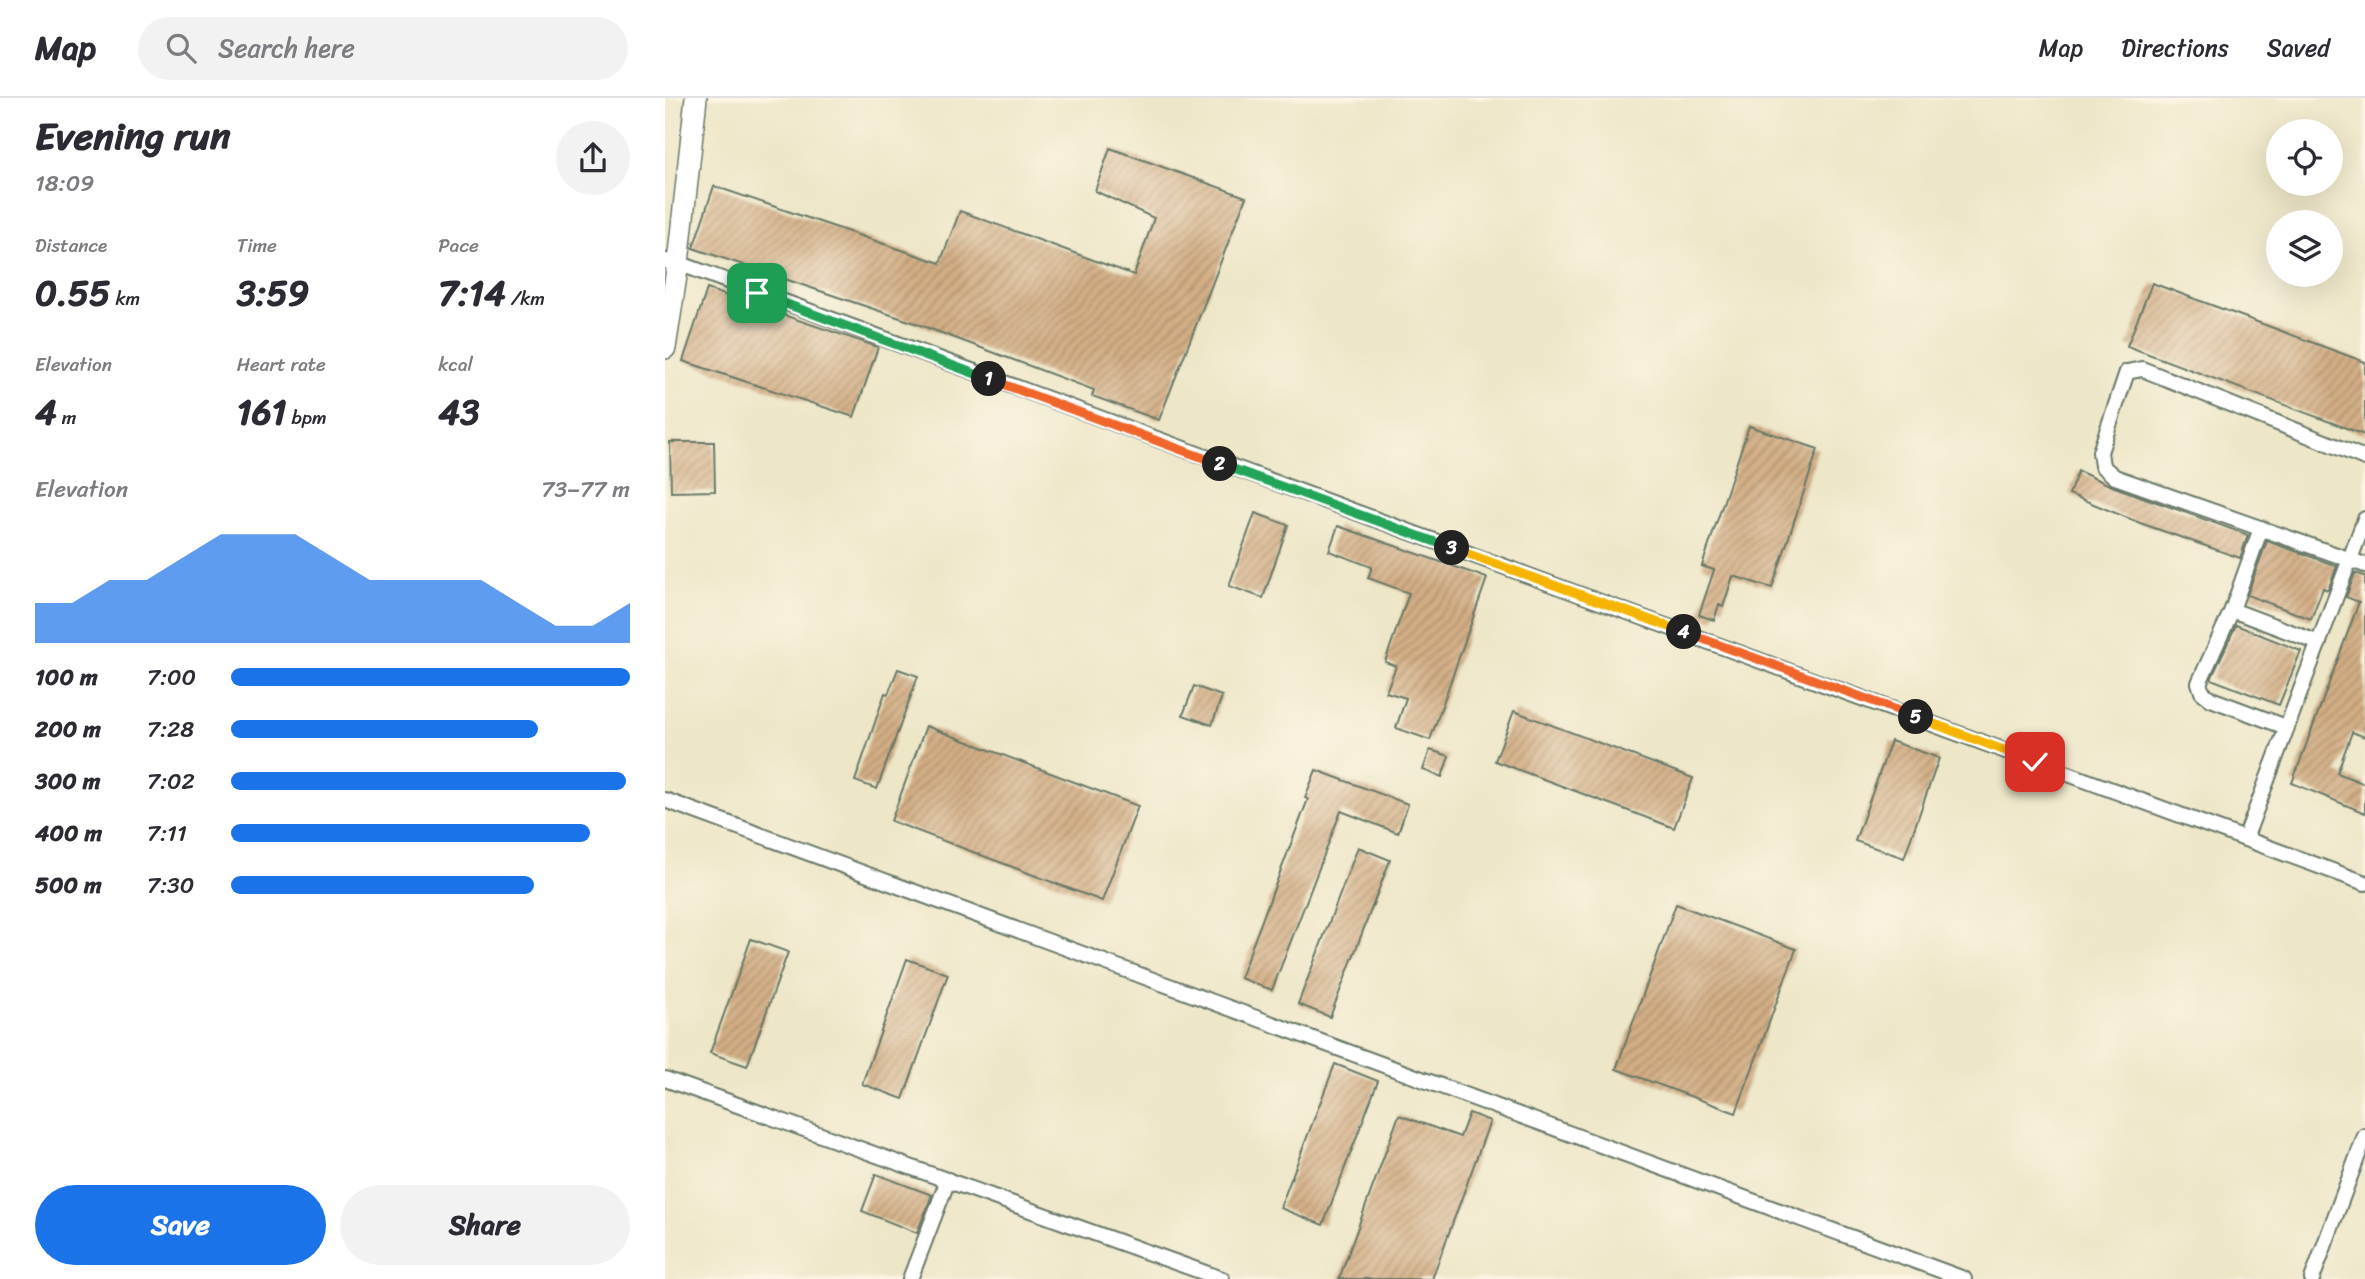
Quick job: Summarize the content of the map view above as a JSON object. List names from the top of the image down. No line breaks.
{"page":{"header":"Map","search":"Search here","nav":["Map","Directions","Saved"],"heading":["Evening run","18:09"],"stats":[["Distance","0.55 km"],["Time","3:59"],["Pace","7:14 /km"],["Elevation","4 m"],["Heart rate","161 bpm"],["kcal","43"]],"pins":["1","2","3","4","5"],"chart":["Elevation","73–77 m"],"list":[{"name":"100 m","note":"7:00"},{"name":"200 m","note":"7:28"},{"name":"300 m","note":"7:02"},{"name":"400 m","note":"7:11"},{"name":"500 m","note":"7:30"}],"buttons":["Save","Share"]}}
